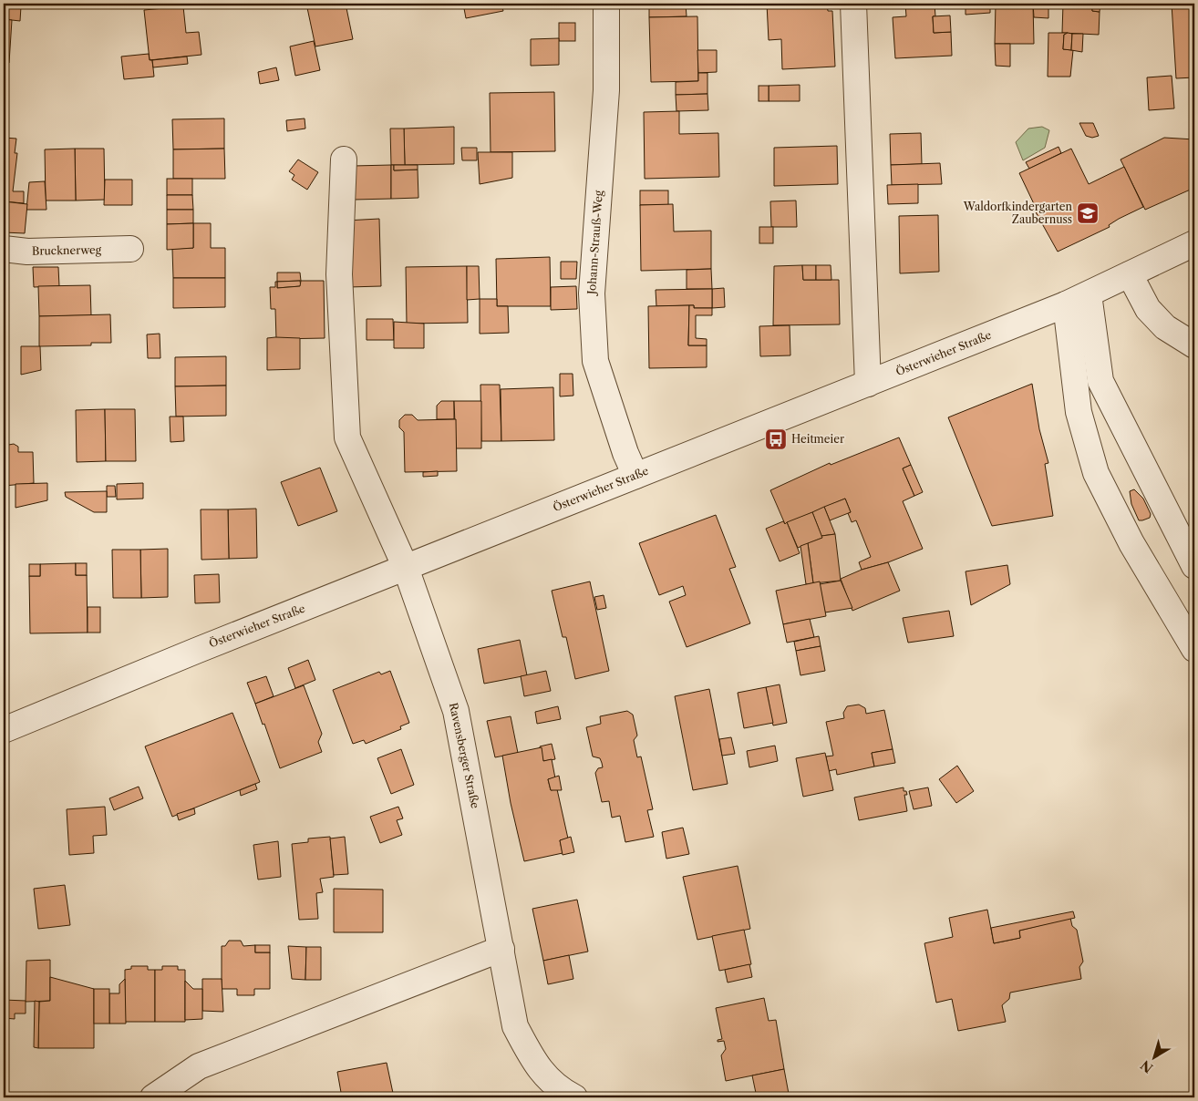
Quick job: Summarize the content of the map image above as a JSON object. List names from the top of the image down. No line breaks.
{"streets":{"street":["Johann-Strauß-Weg","Brucknerweg","Österwieher Straße","Ravensberger Straße"]},"crossings":[["Johann-Strauß-Weg","Österwieher Straße"],["Österwieher Straße","Ravensberger Straße"]],"places":{"school or university":["Waldorfkindergarten Zaubernuss"],"bus stop":["Heitmeier"]},"north":"bottom left"}
